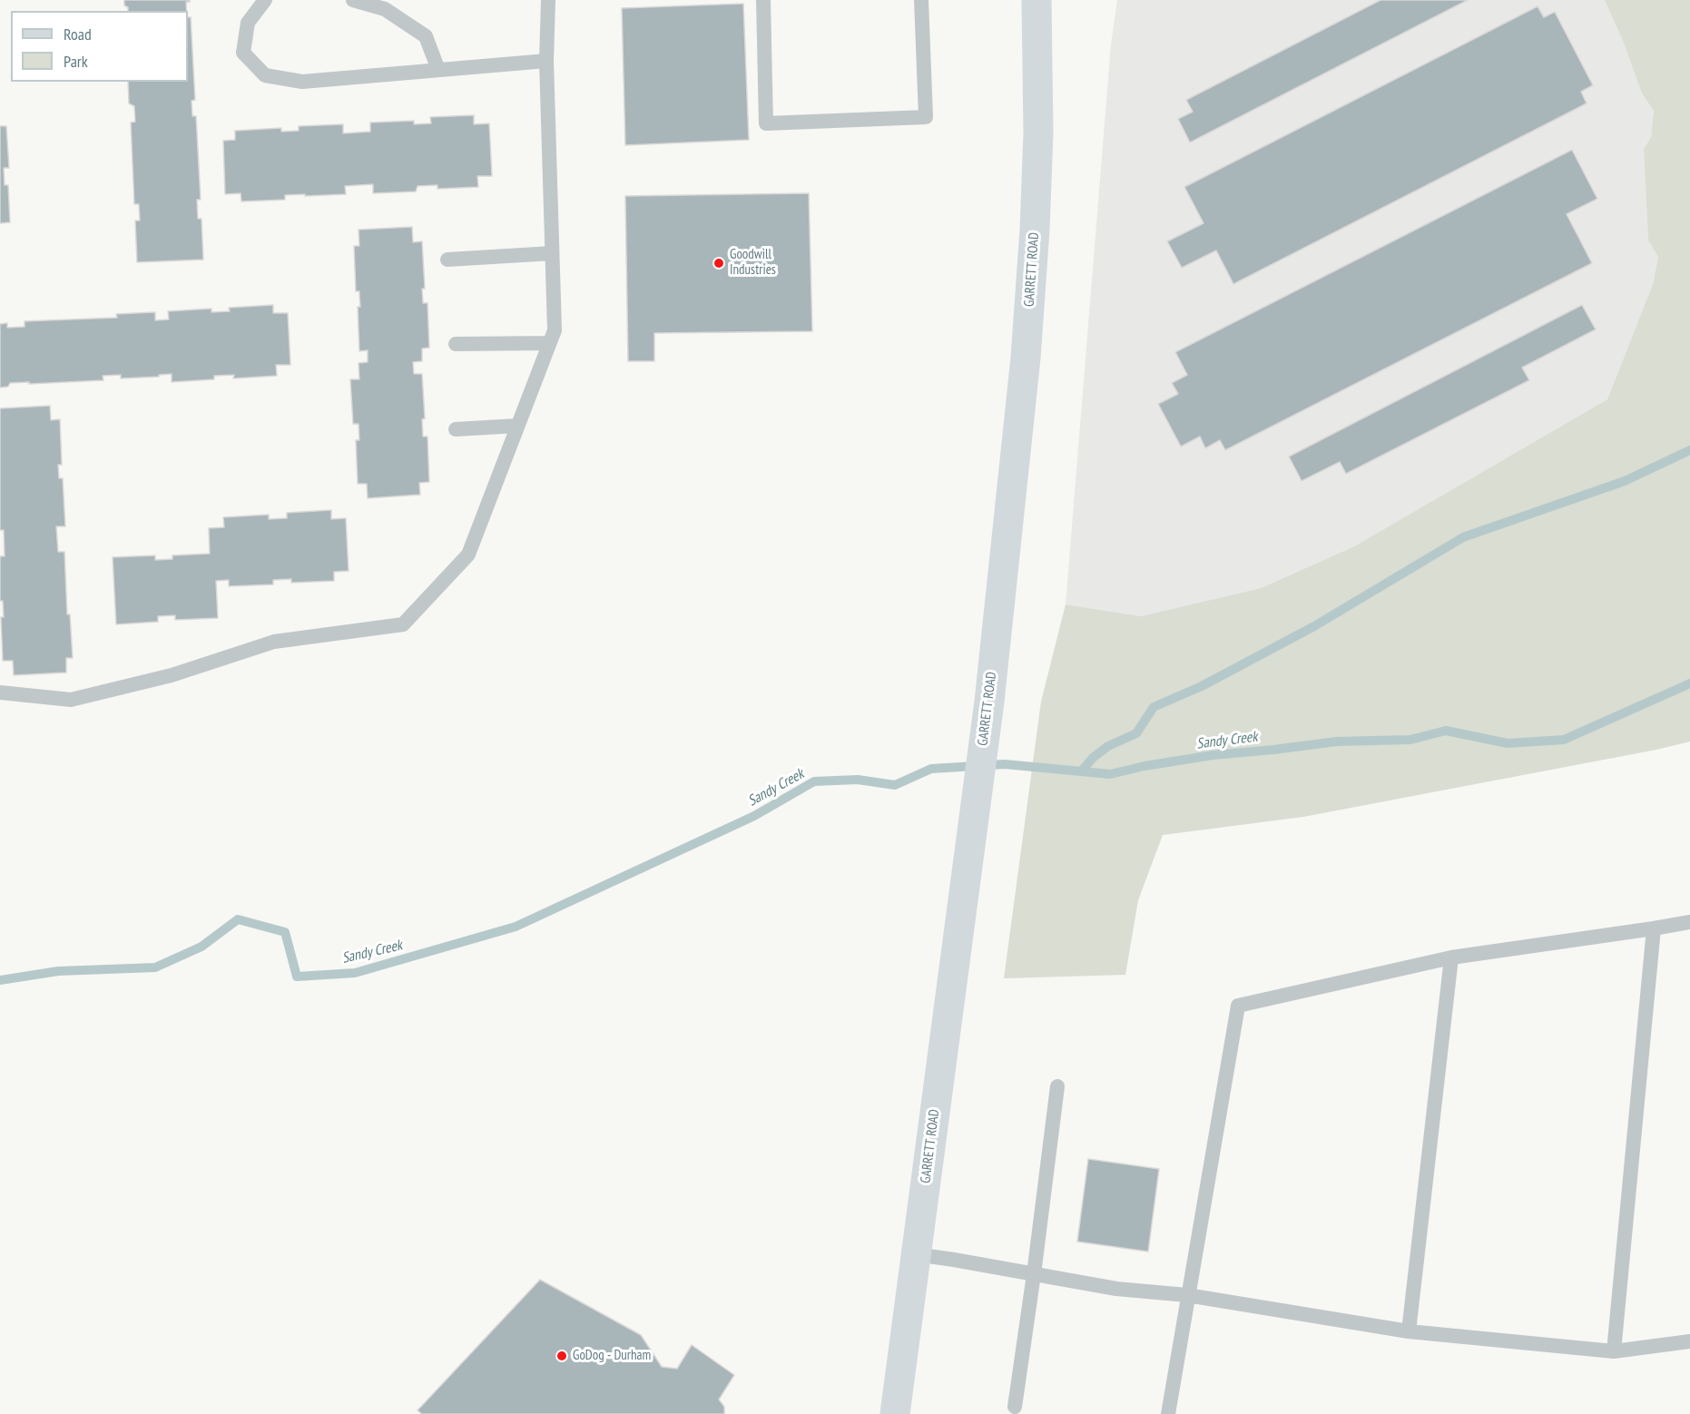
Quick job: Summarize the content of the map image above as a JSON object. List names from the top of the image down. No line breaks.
{"streets":{"street":["GARRETT ROAD"]},"water":["Sandy Creek"],"places":["Goodwill Industries","GoDog - Durham"],"legend":["Road","Park"]}
